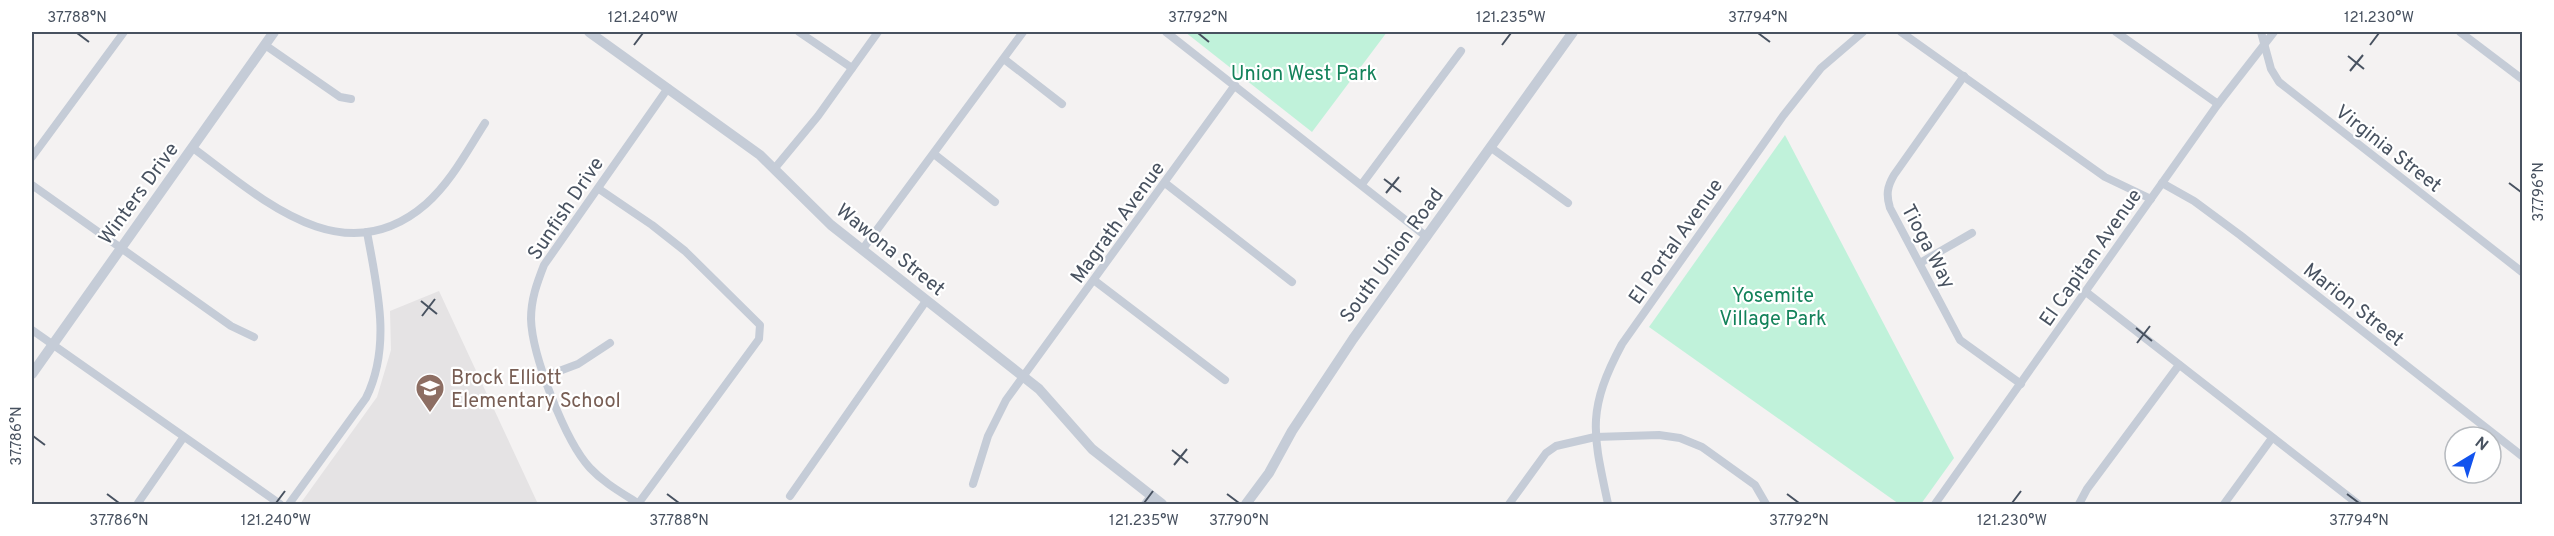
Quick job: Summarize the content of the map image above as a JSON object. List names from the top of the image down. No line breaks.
{"streets":{"street":["Virginia Street","Winters Drive","Sunfish Drive","Magrath Avenue","El Portal Avenue","Tioga Way","Wawona Street","South Union Road","El Capitan Avenue","Marion Street"]},"crossings":[["Virginia Street","El Capitan Avenue"],["Sunfish Drive","Wawona Street"],["Magrath Avenue","Wawona Street"],["Tioga Way","El Capitan Avenue"],["El Capitan Avenue","Marion Street"]],"parks":["Union West Park","Yosemite Village Park"],"places":{"school or university":["Brock Elliott Elementary School"]},"north":"top right","coordinates":["37.788°N","121.240°W","37.792°N","121.235°W","37.794°N","121.230°W","37.796°N","37.786°N","37.790°N"]}
